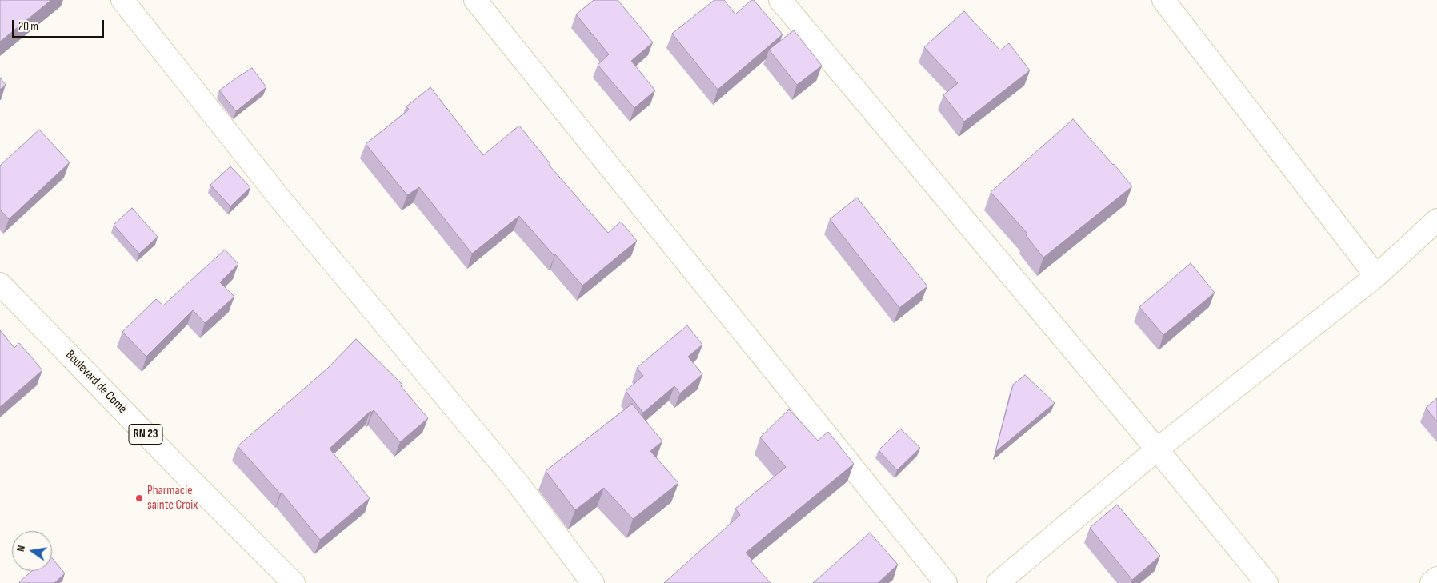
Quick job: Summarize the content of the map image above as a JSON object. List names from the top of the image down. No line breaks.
{"streets":{"street":["Boulevard de Comè","RN 23"]},"places":["Pharmacie sainte Croix"],"scale_bar":"20 m","north":"left"}
